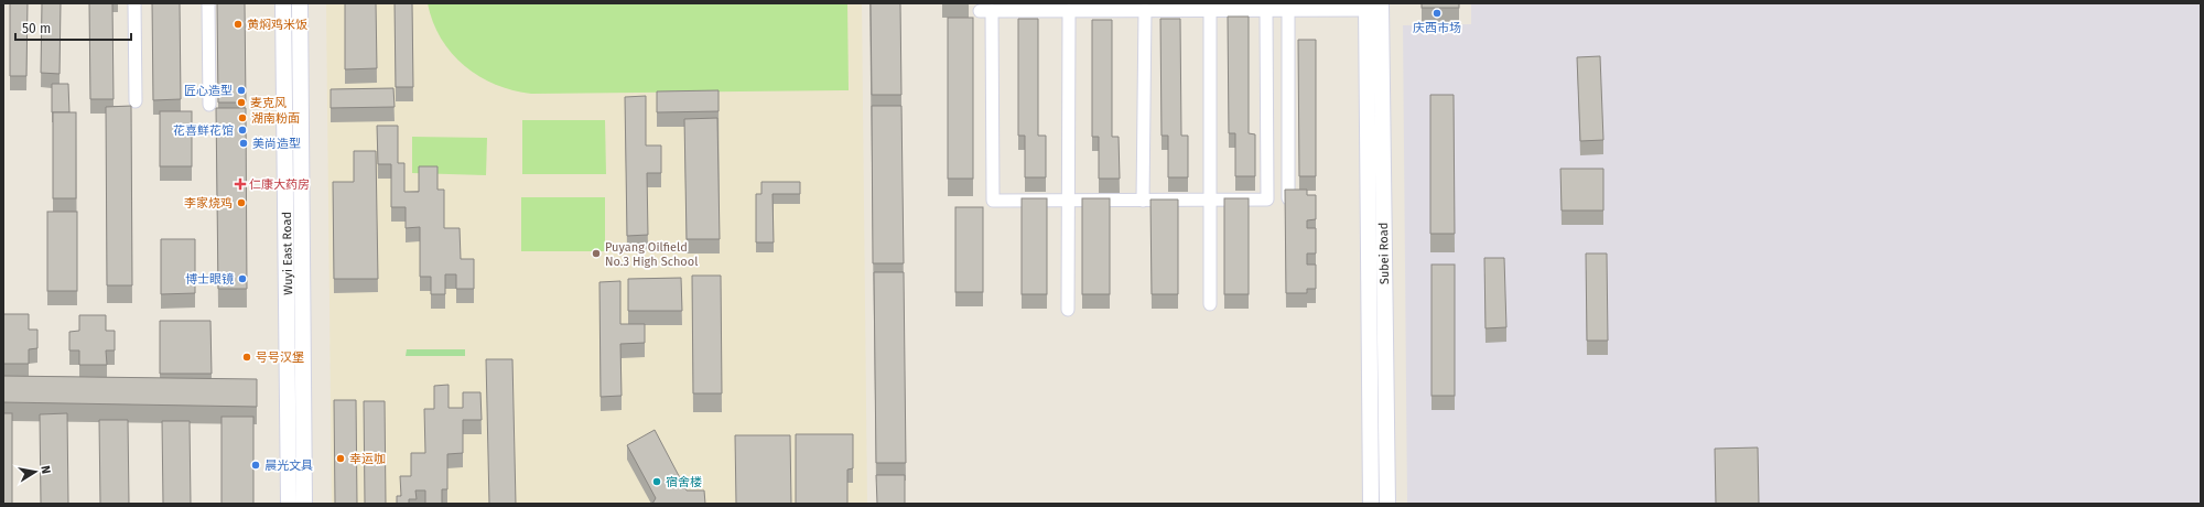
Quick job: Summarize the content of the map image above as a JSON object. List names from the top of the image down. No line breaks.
{"streets":{"street":["Wuyi East Road","Subei Road"]},"places":{"other":["庆西市场","黄焖鸡米饭","匠心造型","麦克风","湖南粉面","花喜鲜花馆","美尚造型","李家烧鸡","Puyang Oilfield No.3 High School","博士眼镜","号号汉堡","幸运咖","晨光文具","宿舍楼"],"health":["仁康大药房"]},"scale_bar":"50 m","north":"right"}
